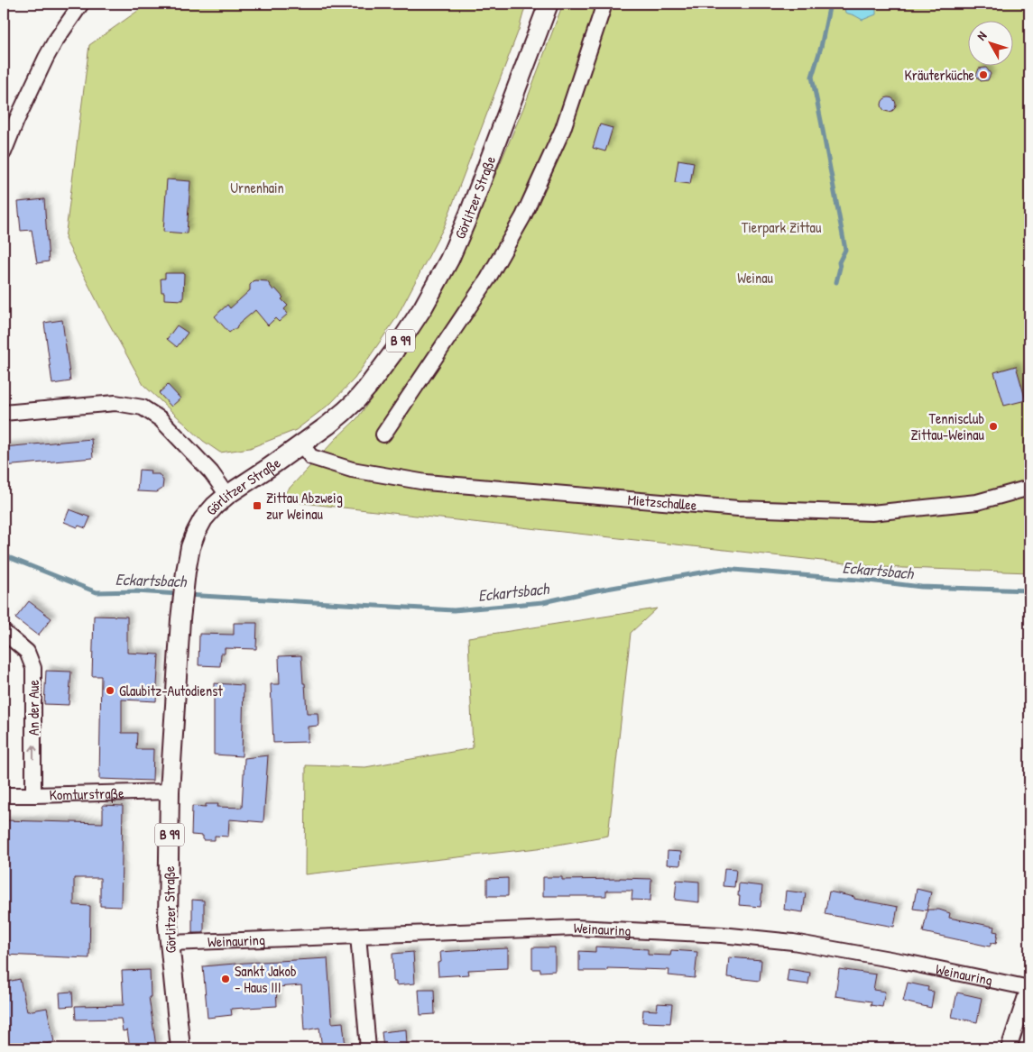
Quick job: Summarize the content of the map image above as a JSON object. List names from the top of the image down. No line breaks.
{"streets":{"main road":["Görlitzer Straße","B 99"],"street":["Mietzschallee","An der Aue","Komturstraße","Weinauring"]},"crossings":[["Görlitzer Straße","Mietzschallee"],["Görlitzer Straße","Komturstraße"],["Görlitzer Straße","Weinauring"],["An der Aue","Komturstraße"]],"one_way":["An der Aue"],"water":["Eckartsbach"],"parks":["Urnenhain","Tierpark Zittau","Weinau"],"places":{"other":["Kräuterküche","Tennisclub Zittau-Weinau","Glaubitz-Autodienst","Sankt Jakob - Haus III"],"transit":["Zittau Abzweig zur Weinau"]},"north":"top left"}
